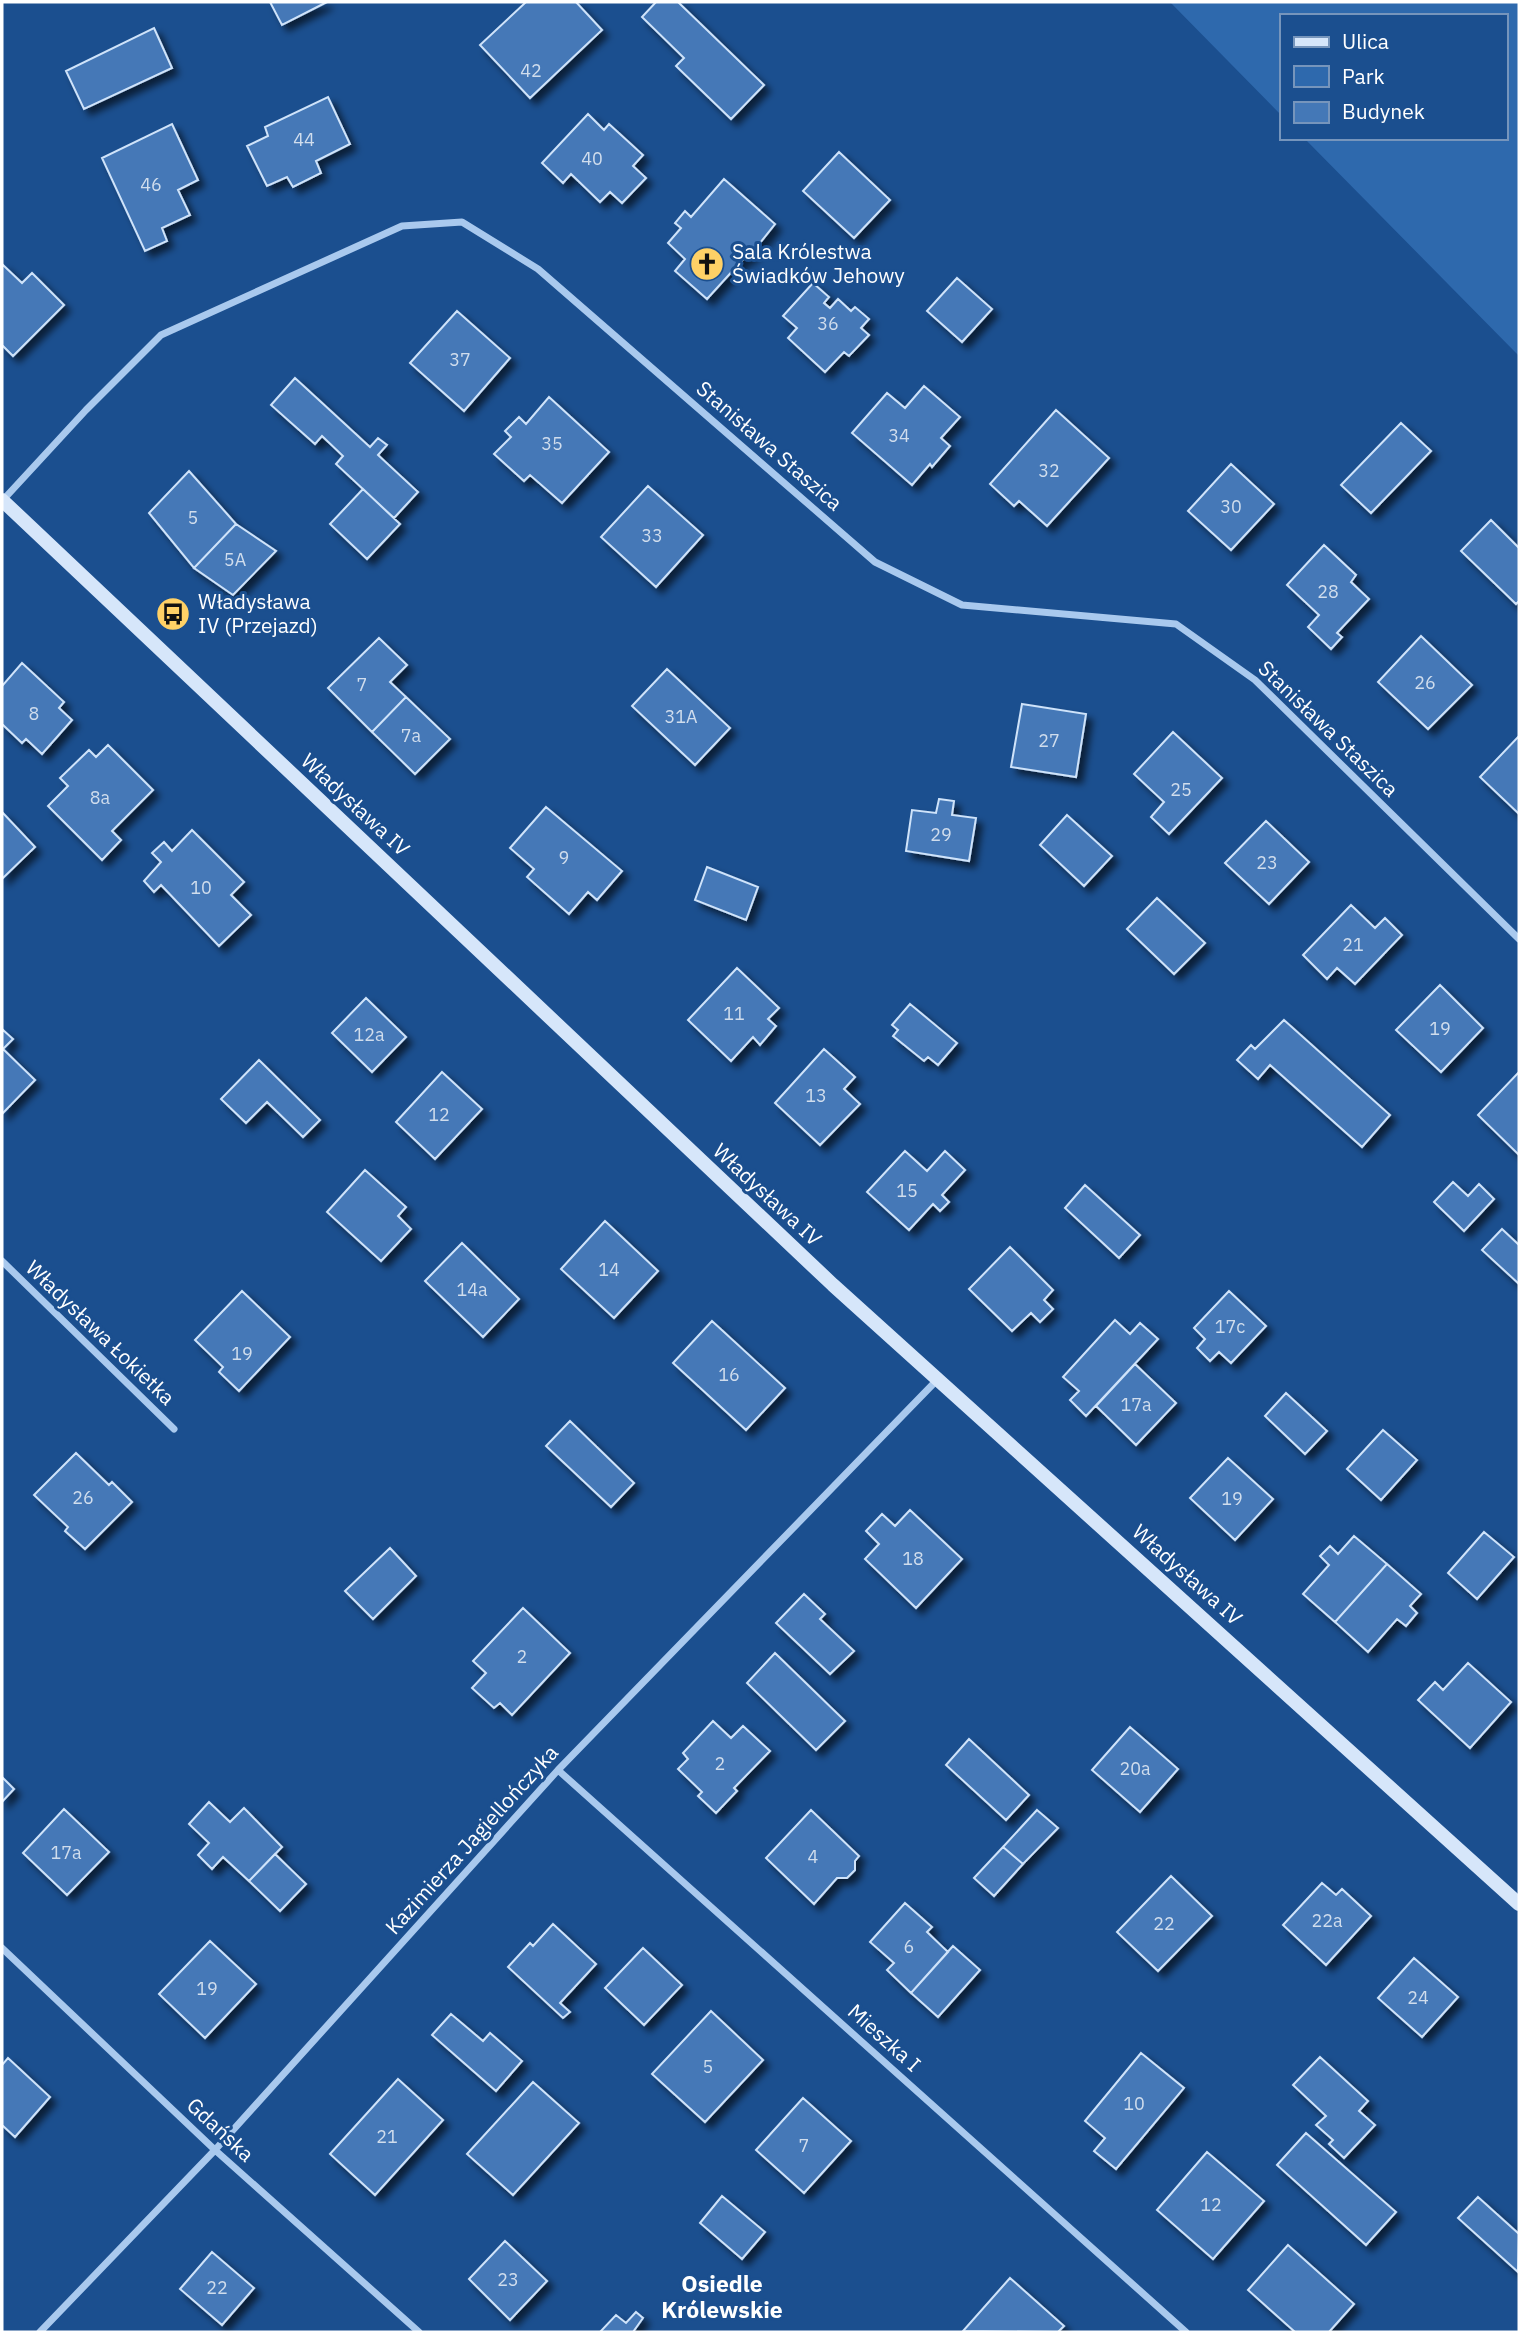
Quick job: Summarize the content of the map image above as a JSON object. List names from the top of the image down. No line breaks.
{"streets":{"street":["Stanisława Staszica","Władysława IV","Władysława Łokietka","Kazimierza Jagiellończyka","Mieszka I","Gdańska"]},"crossings":[["Stanisława Staszica","Władysława IV"],["Władysława IV","Kazimierza Jagiellończyka"],["Kazimierza Jagiellończyka","Mieszka I"],["Kazimierza Jagiellończyka","Gdańska"]],"districts":["Osiedle Królewskie"],"places":{"church":["Sala Królestwa Świadków Jehowy"],"bus stop":["Władysława IV (Przejazd)"]},"house_numbers":["42","44","40","46","36","37","34","35","32","30","5","33","5A","28","26","7","8","31A","7a","27","25","8a","29","9","23","10","21","11","19","12a","13","12","15","14","14a","17c","19","16","17a","26","19","18","2","2","20a","17a","4","22a","22","6","19","24","5","10","21","7","12","23","22"],"legend":["Ulica","Park","Budynek"]}
